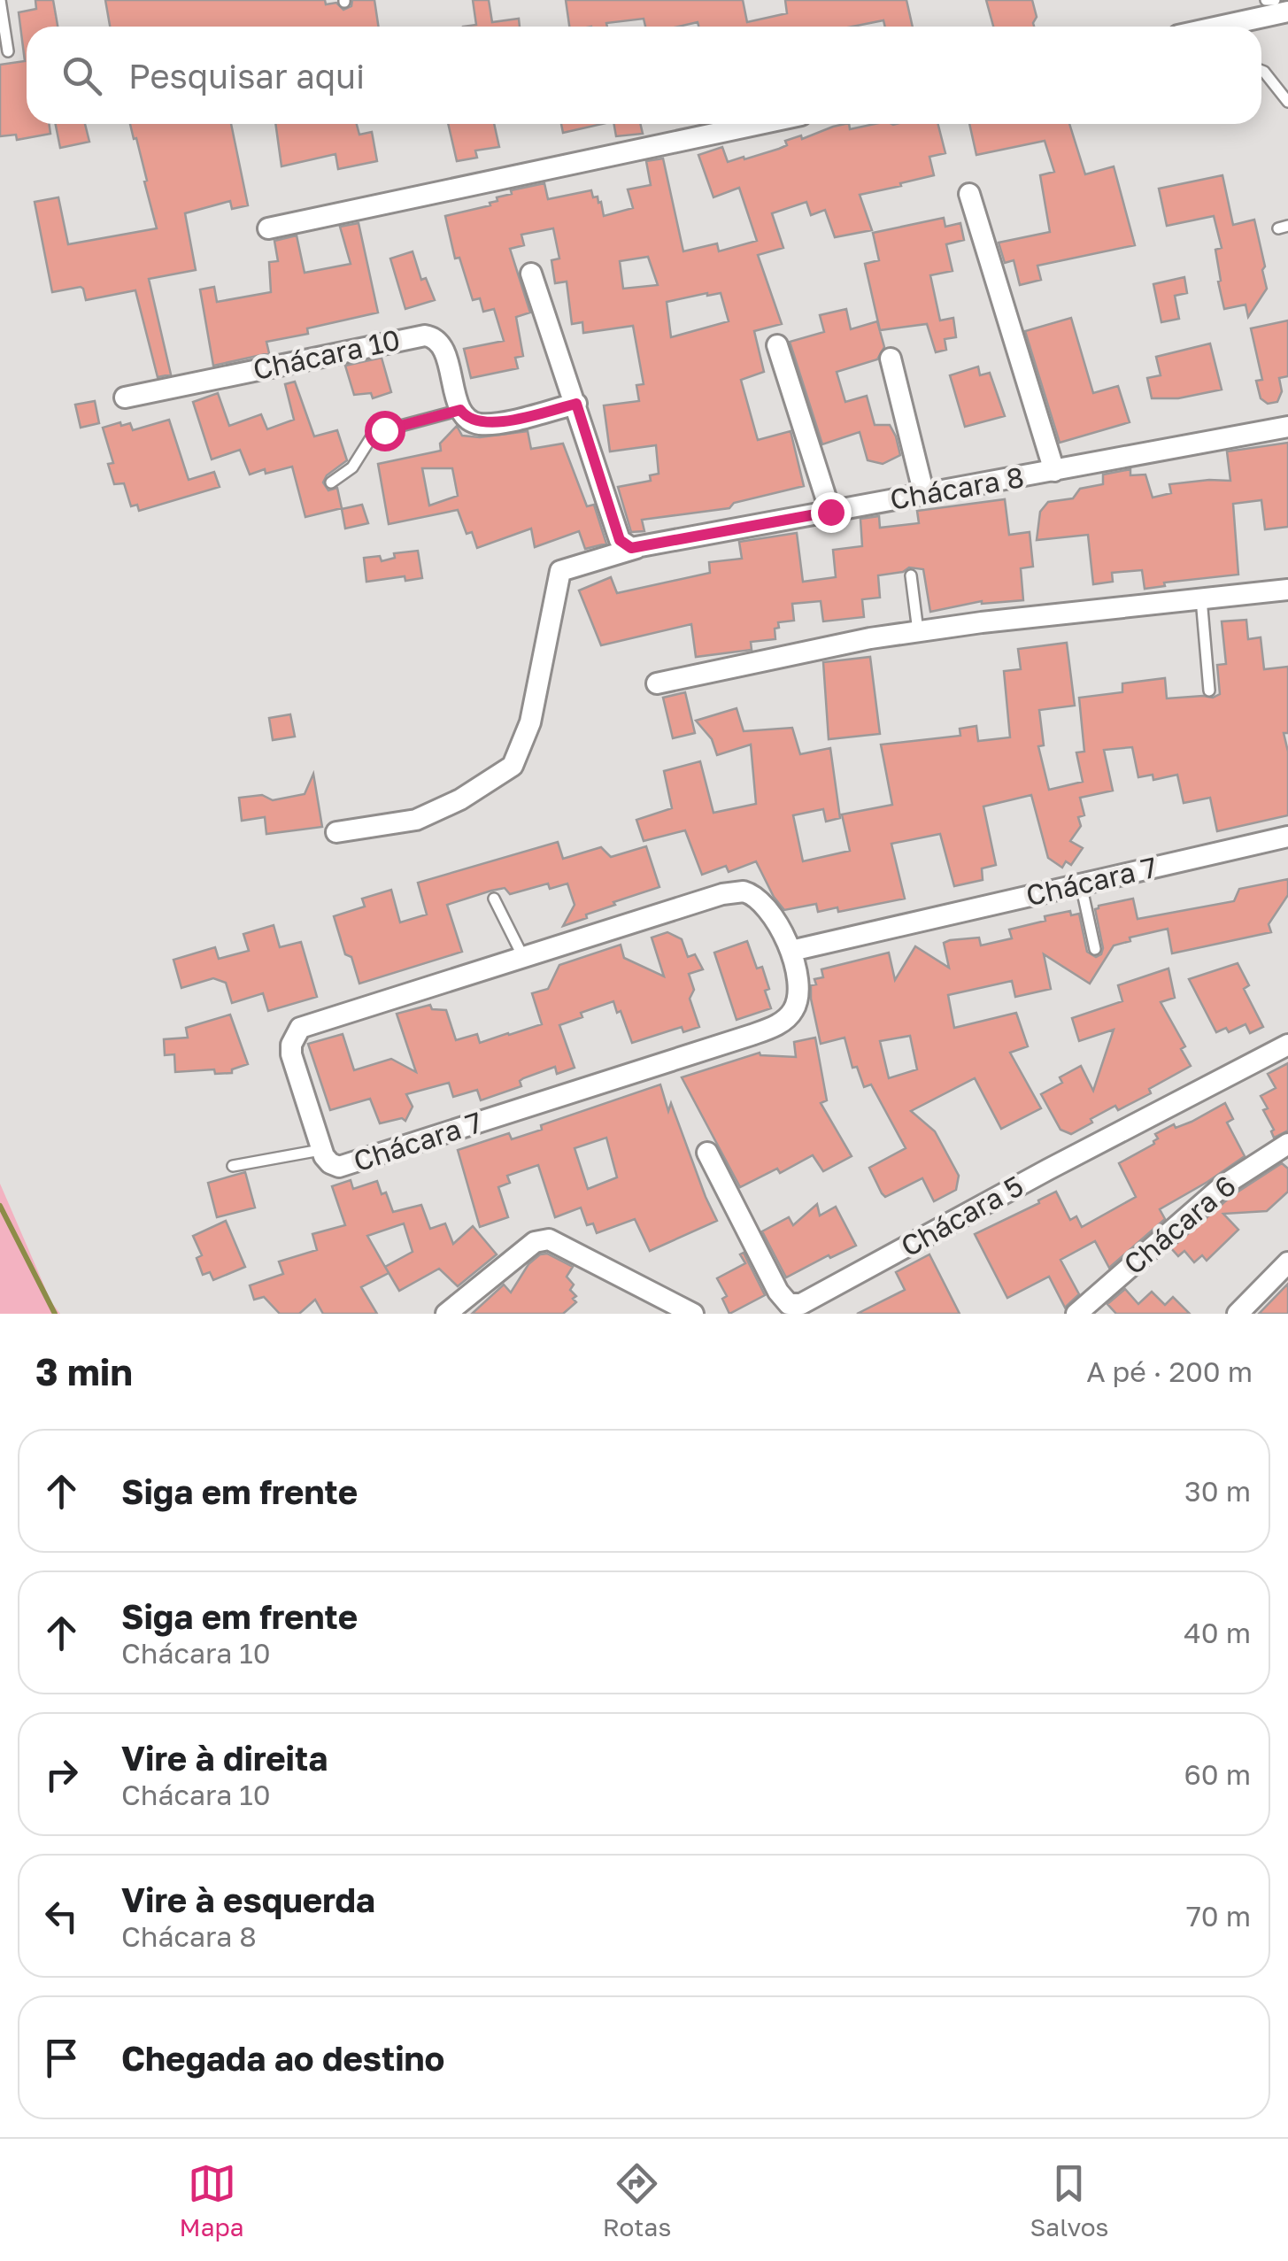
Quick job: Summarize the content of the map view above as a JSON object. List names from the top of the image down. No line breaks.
{"streets":{"street":["Chácara 10","Chácara 8","Chácara 7","Chácara 5","Chácara 6"]},"page":{"search":"Pesquisar aqui","heading":["3 min","A pé · 200 m"],"list":[["Siga em frente","30 m"],["Siga em frente","Chácara 10","40 m"],["Vire à direita","Chácara 10","60 m"],["Vire à esquerda","Chácara 8","70 m"],"Chegada ao destino"],"nav":["Mapa","Rotas","Salvos"]}}
